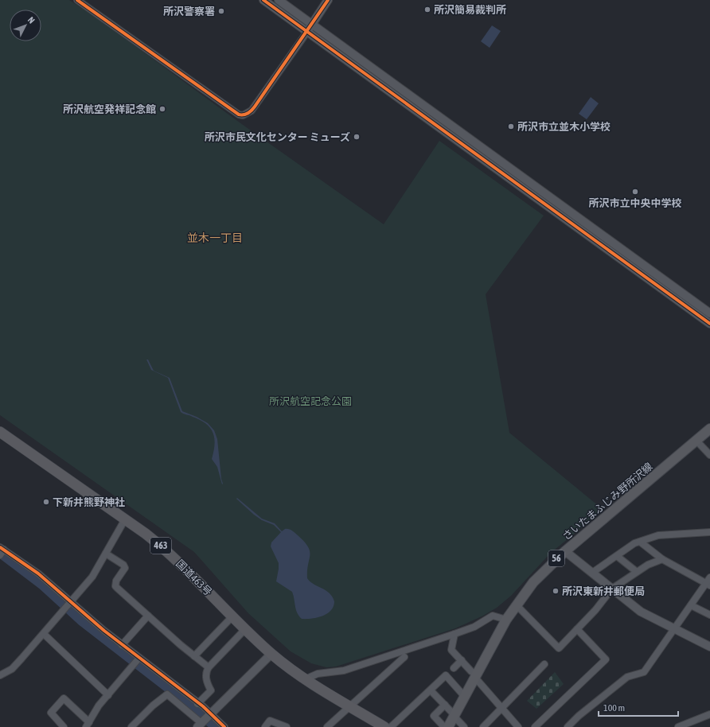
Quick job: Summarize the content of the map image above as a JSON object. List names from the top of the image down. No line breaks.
{"streets":{"highway":["463","国道463号"],"main road":["さいたまふじみ野所沢線","56"]},"districts":["並木一丁目"],"parks":["所沢航空記念公園"],"places":["所沢簡易裁判所","所沢警察署","所沢航空発祥記念館","所沢市立並木小学校","所沢市民文化センター ミューズ","所沢市立中央中学校","下新井熊野神社","所沢東新井郵便局"],"scale_bar":"100 m","north":"top right"}
